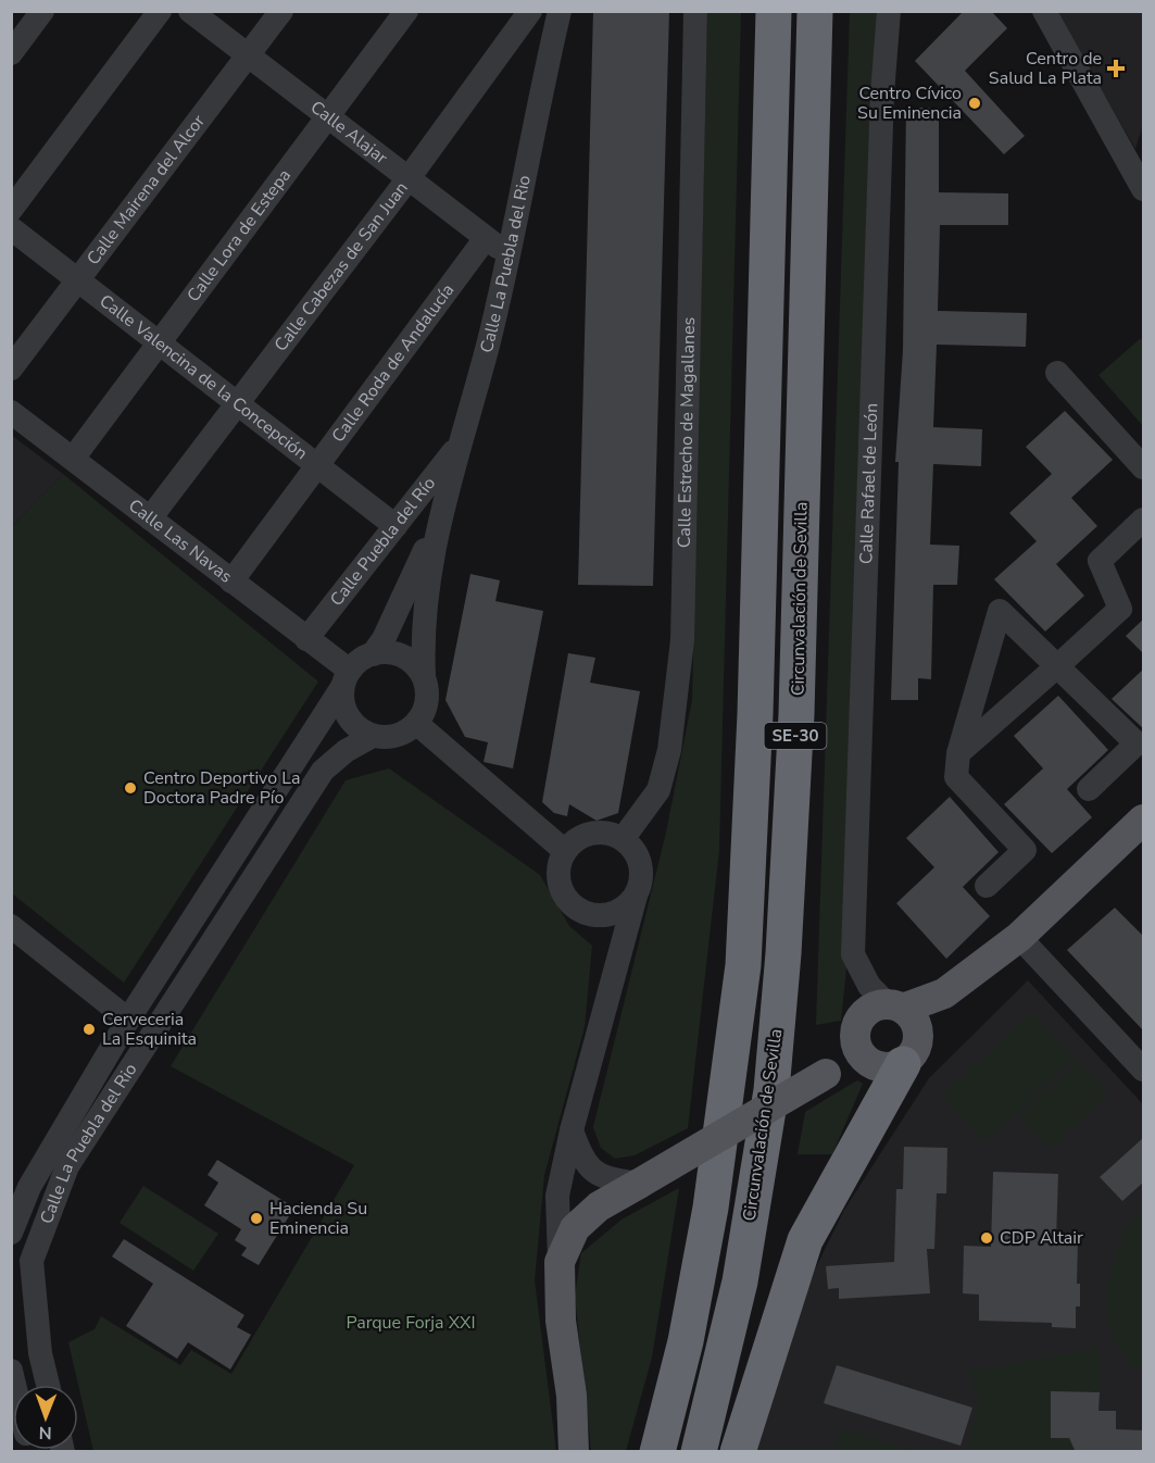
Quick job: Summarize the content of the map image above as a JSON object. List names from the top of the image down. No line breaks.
{"streets":{"highway":["Circunvalación de Sevilla","SE-30"],"street":["Calle Alajar","Calle Mairena del Alcor","Calle Lora de Estepa","Calle La Puebla del Rio","Calle Cabezas de San Juan","Calle Roda de Andalucía","Calle Valencina de la Concepción","Calle Estrecho de Magallanes","Calle Rafael de León","Calle Las Navas","Calle Puebla del Río"]},"crossings":[["Calle Alajar","Calle Mairena del Alcor"],["Calle Alajar","Calle Lora de Estepa"],["Calle Alajar","Calle La Puebla del Rio"],["Calle Alajar","Calle Cabezas de San Juan"],["Calle Alajar","Calle Roda de Andalucía"],["Calle Mairena del Alcor","Calle Valencina de la Concepción"],["Calle Lora de Estepa","Calle Valencina de la Concepción"],["Calle Lora de Estepa","Calle Las Navas"],["Calle La Puebla del Rio","Calle Las Navas"],["Calle La Puebla del Rio","Calle Puebla del Río"],["Calle Cabezas de San Juan","Calle Valencina de la Concepción"],["Calle Cabezas de San Juan","Calle Las Navas"],["Calle Roda de Andalucía","Calle Valencina de la Concepción"],["Calle Roda de Andalucía","Calle Las Navas"],["Calle Valencina de la Concepción","Calle Puebla del Río"],["Calle Las Navas","Calle Puebla del Río"]],"parks":["Parque Forja XXI"],"places":{"health":["Centro de Salud La Plata"],"other":["Centro Cívico Su Eminencia","Centro Deportivo La Doctora Padre Pío","Cerveceria La Esquinita","Hacienda Su Eminencia","CDP Altair"]},"north":"bottom"}
